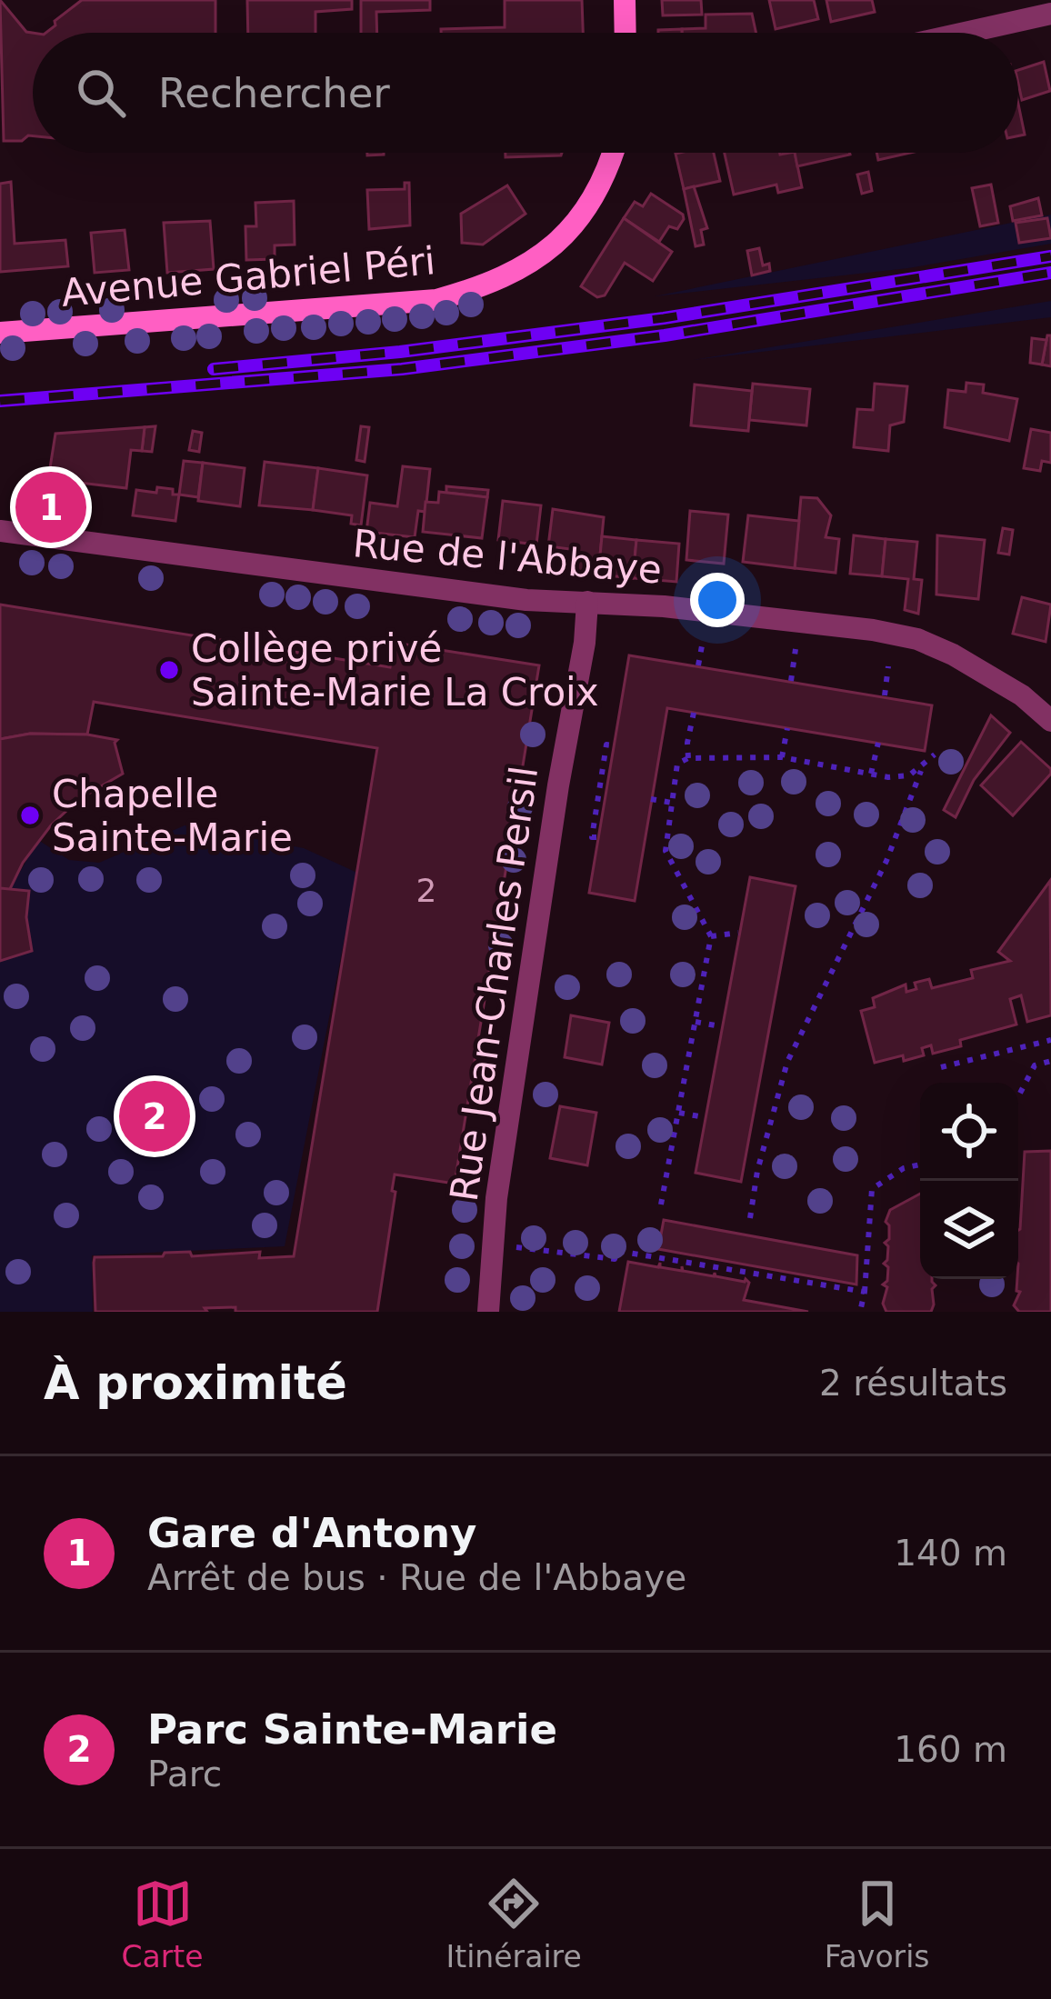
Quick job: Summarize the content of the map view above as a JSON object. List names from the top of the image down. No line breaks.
{"streets":{"main road":["Avenue Gabriel Péri"],"street":["Rue de l'Abbaye","Rue Jean-Charles Persil"]},"crossings":[["Rue de l'Abbaye","Rue Jean-Charles Persil"]],"places":["Collège privé Sainte-Marie La Croix","Chapelle Sainte-Marie"],"house_numbers":["2"],"page":{"search":"Rechercher","pins":["1","2"],"heading":["À proximité","2 résultats"],"list":[{"mark":"1","name":"Gare d'Antony","note":"Arrêt de bus · Rue de l'Abbaye","value":"140 m"},{"mark":"2","name":"Parc Sainte-Marie","note":"Parc","value":"160 m"}],"nav":["Carte","Itinéraire","Favoris"]}}
